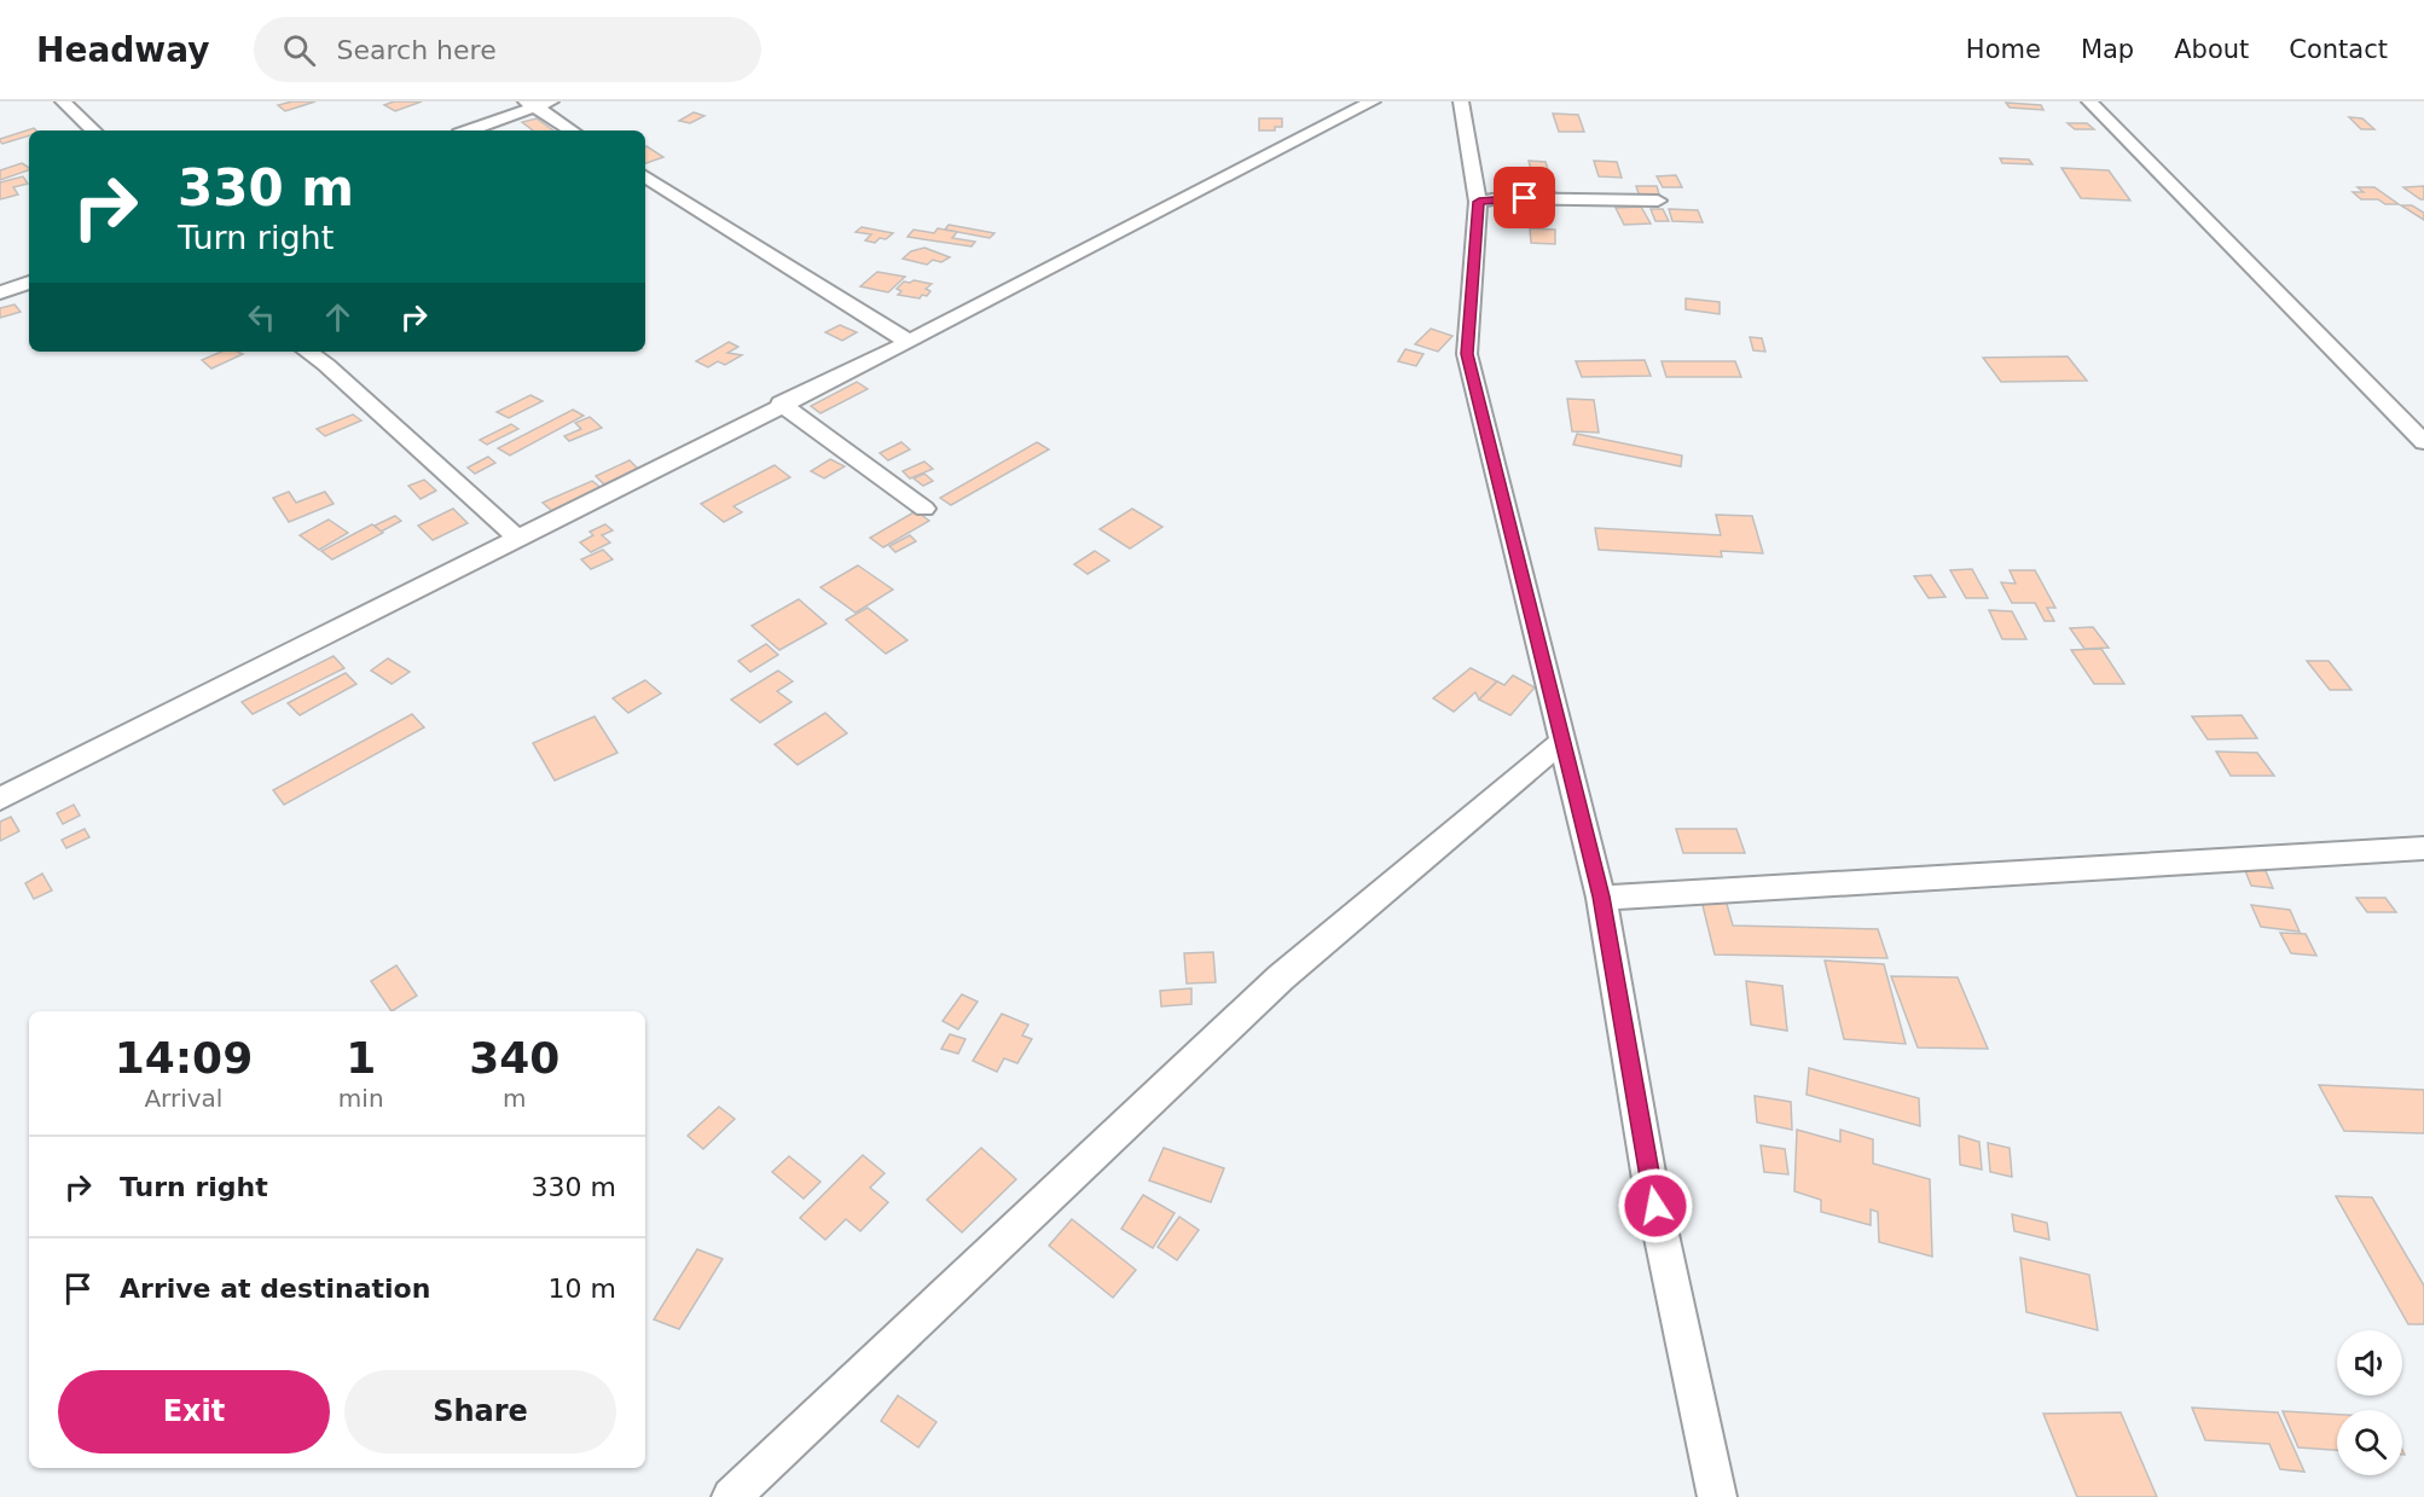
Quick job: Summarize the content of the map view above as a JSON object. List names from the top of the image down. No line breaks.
{"page":{"header":"Headway","search":"Search here","nav":["Home","Map","About","Contact"],"turn":["330 m","Turn right"],"eta":["14:09","Arrival","1","min","340","m"],"list":[{"name":"Turn right","value":"330 m"},{"name":"Arrive at destination","value":"10 m"}],"buttons":["Exit","Share"]}}
